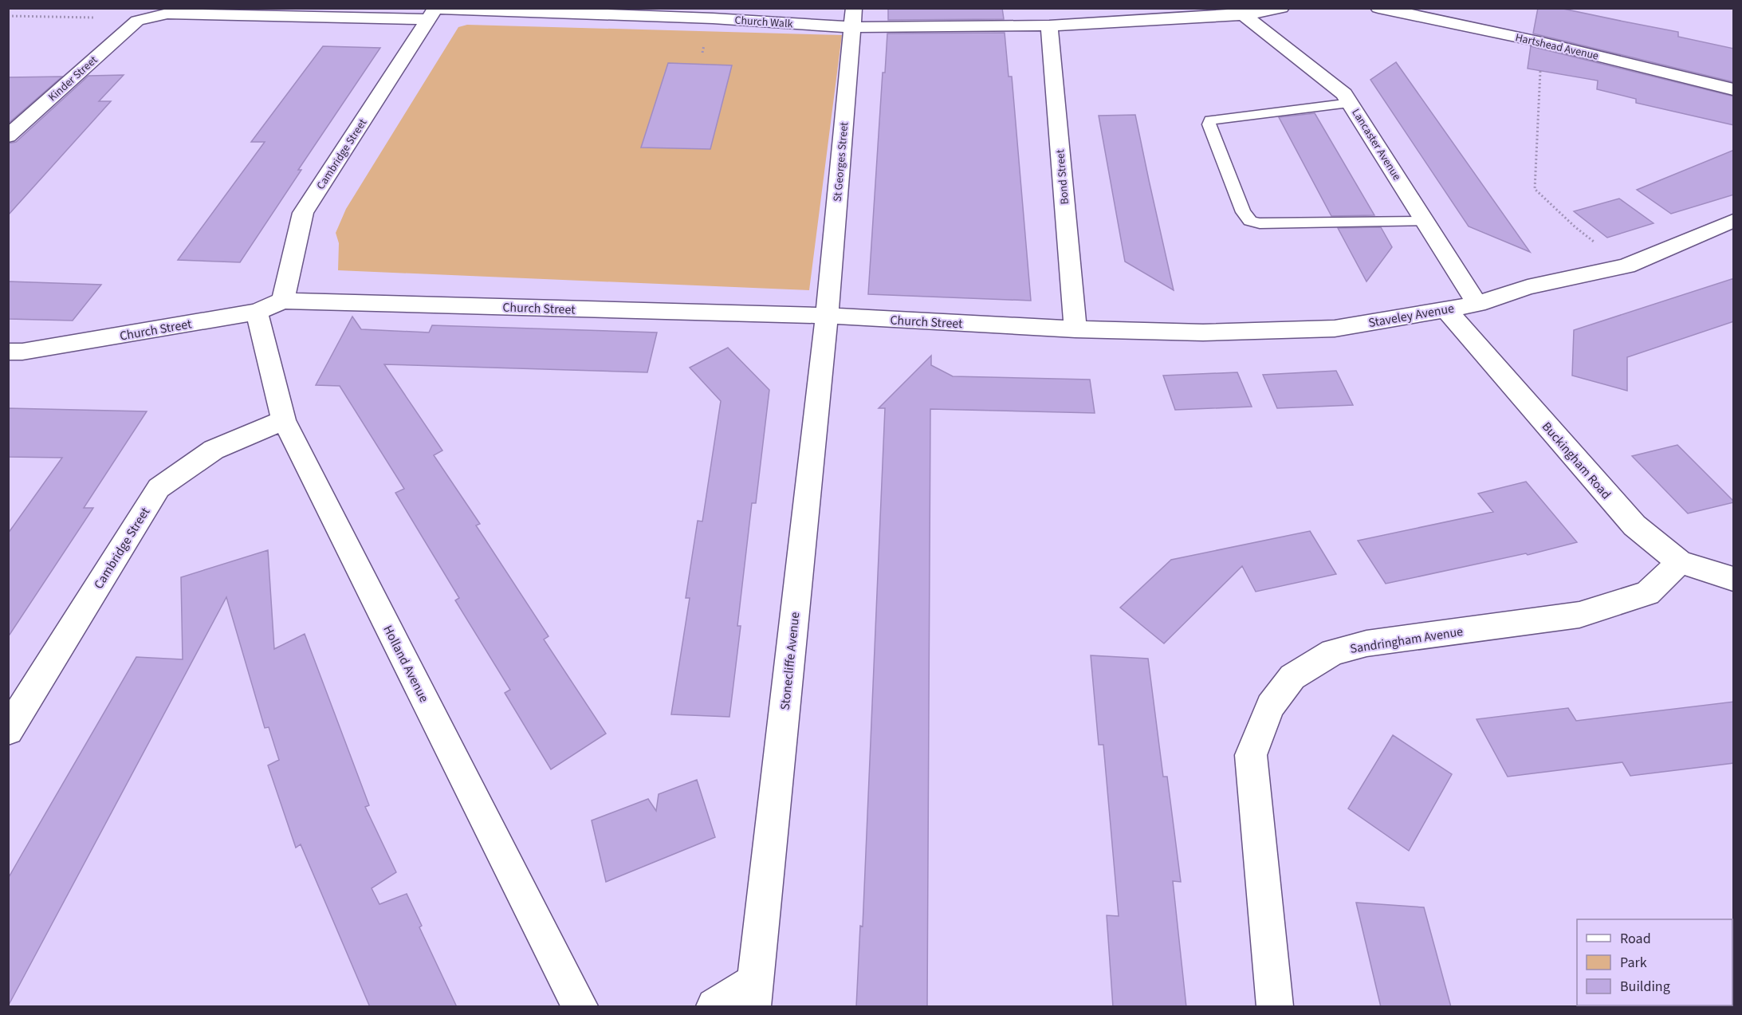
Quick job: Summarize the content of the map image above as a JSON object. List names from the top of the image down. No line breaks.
{"streets":{"street":["Church Walk","Hartshead Avenue","Kinder Street","Lancaster Avenue","Cambridge Street","St Georges Street","Bond Street","Church Street","Staveley Avenue","Buckingham Road","Sandringham Avenue","Stonecliffe Avenue","Holland Avenue"]},"crossings":[["Church Walk","Kinder Street"],["Church Walk","Lancaster Avenue"],["Church Walk","Cambridge Street"],["Church Walk","St Georges Street"],["Church Walk","Bond Street"],["Lancaster Avenue","Staveley Avenue"],["Cambridge Street","Church Street"],["Cambridge Street","Holland Avenue"],["St Georges Street","Church Street"],["St Georges Street","Stonecliffe Avenue"],["Bond Street","Church Street"],["Bond Street","Staveley Avenue"],["Church Street","Staveley Avenue"],["Church Street","Stonecliffe Avenue"],["Church Street","Holland Avenue"],["Staveley Avenue","Buckingham Road"],["Buckingham Road","Sandringham Avenue"]],"legend":["Road","Park","Building"]}
